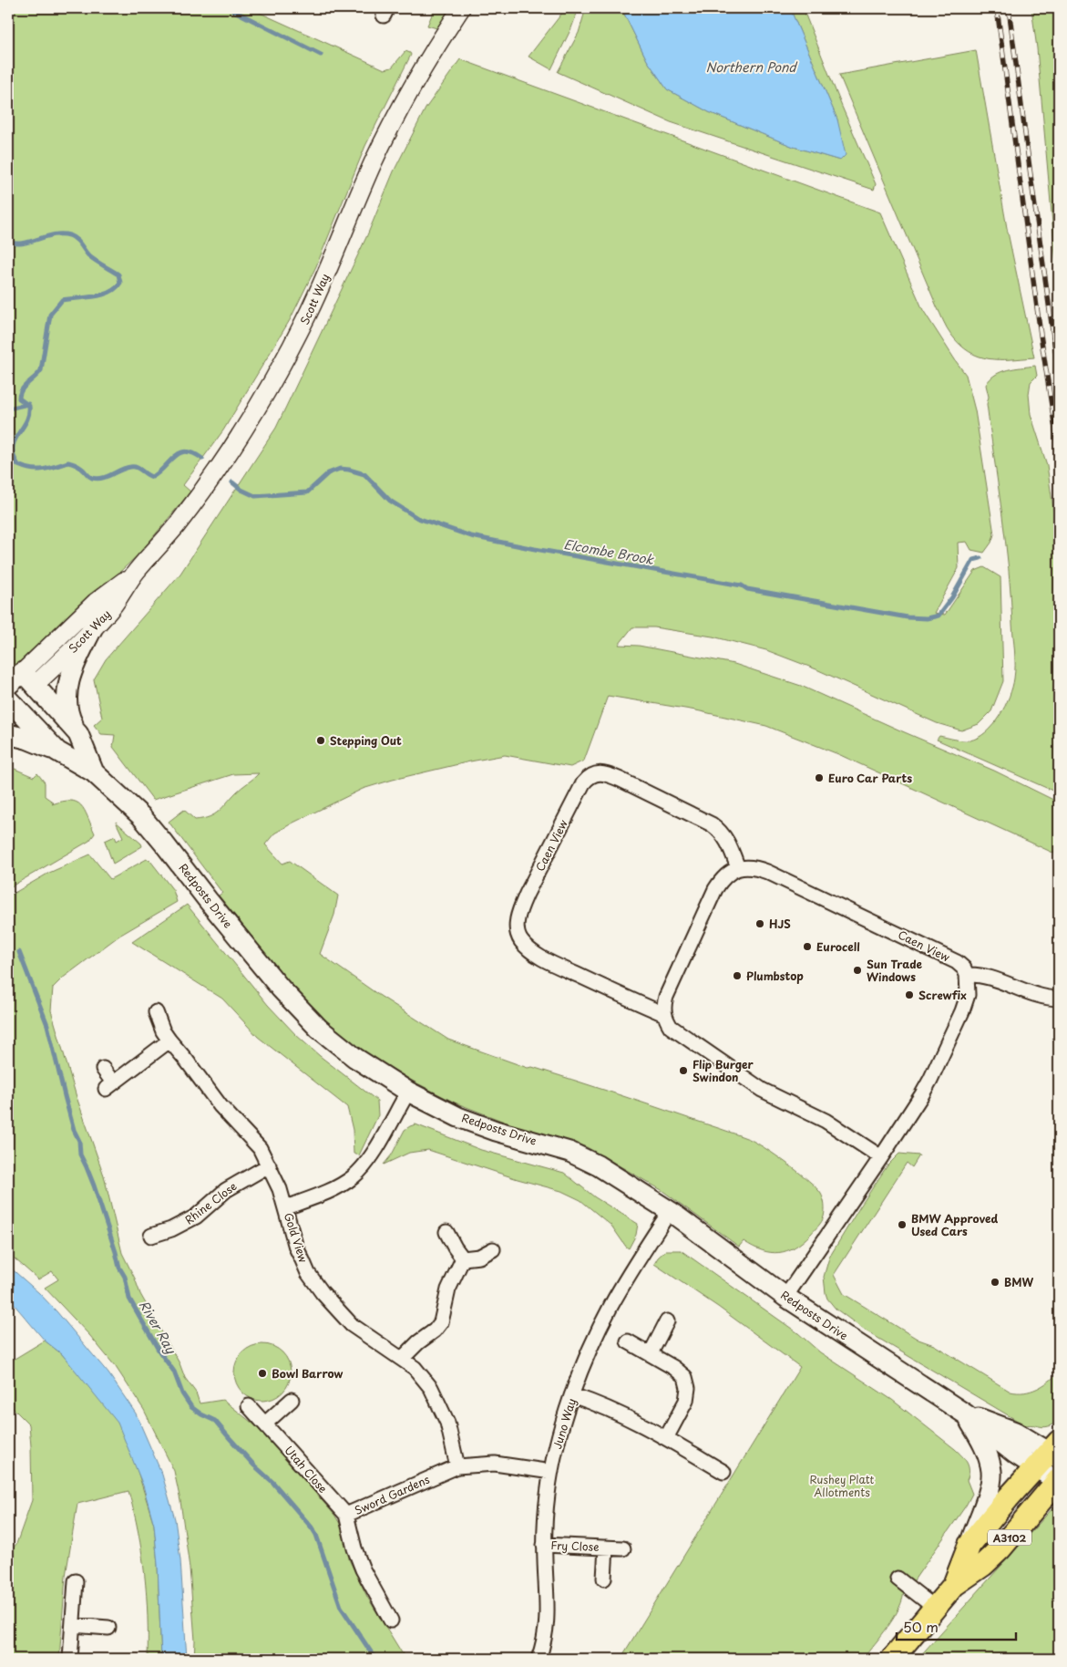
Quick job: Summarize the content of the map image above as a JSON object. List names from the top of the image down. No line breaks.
{"streets":{"main road":["Redposts Drive","A3102"],"street":["Scott Way","Caen View","Rhine Close","Gold View","Juno Way","Utah Close","Sword Gardens","Fry Close"]},"crossings":[["Scott Way","Redposts Drive"],["Redposts Drive","Juno Way"],["Redposts Drive","A3102"],["Rhine Close","Gold View"],["Gold View","Sword Gardens"],["Juno Way","Sword Gardens"],["Juno Way","Fry Close"],["Utah Close","Sword Gardens"]],"water":["Northern Pond","Elcombe Brook","River Ray"],"parks":["Rushey Platt Allotments"],"places":["Stepping Out","Euro Car Parts","HJS","Eurocell","Sun Trade Windows","Plumbstop","Screwfix","Flip Burger Swindon","BMW Approved Used Cars","BMW","Bowl Barrow"],"scale_bar":"50 m"}
